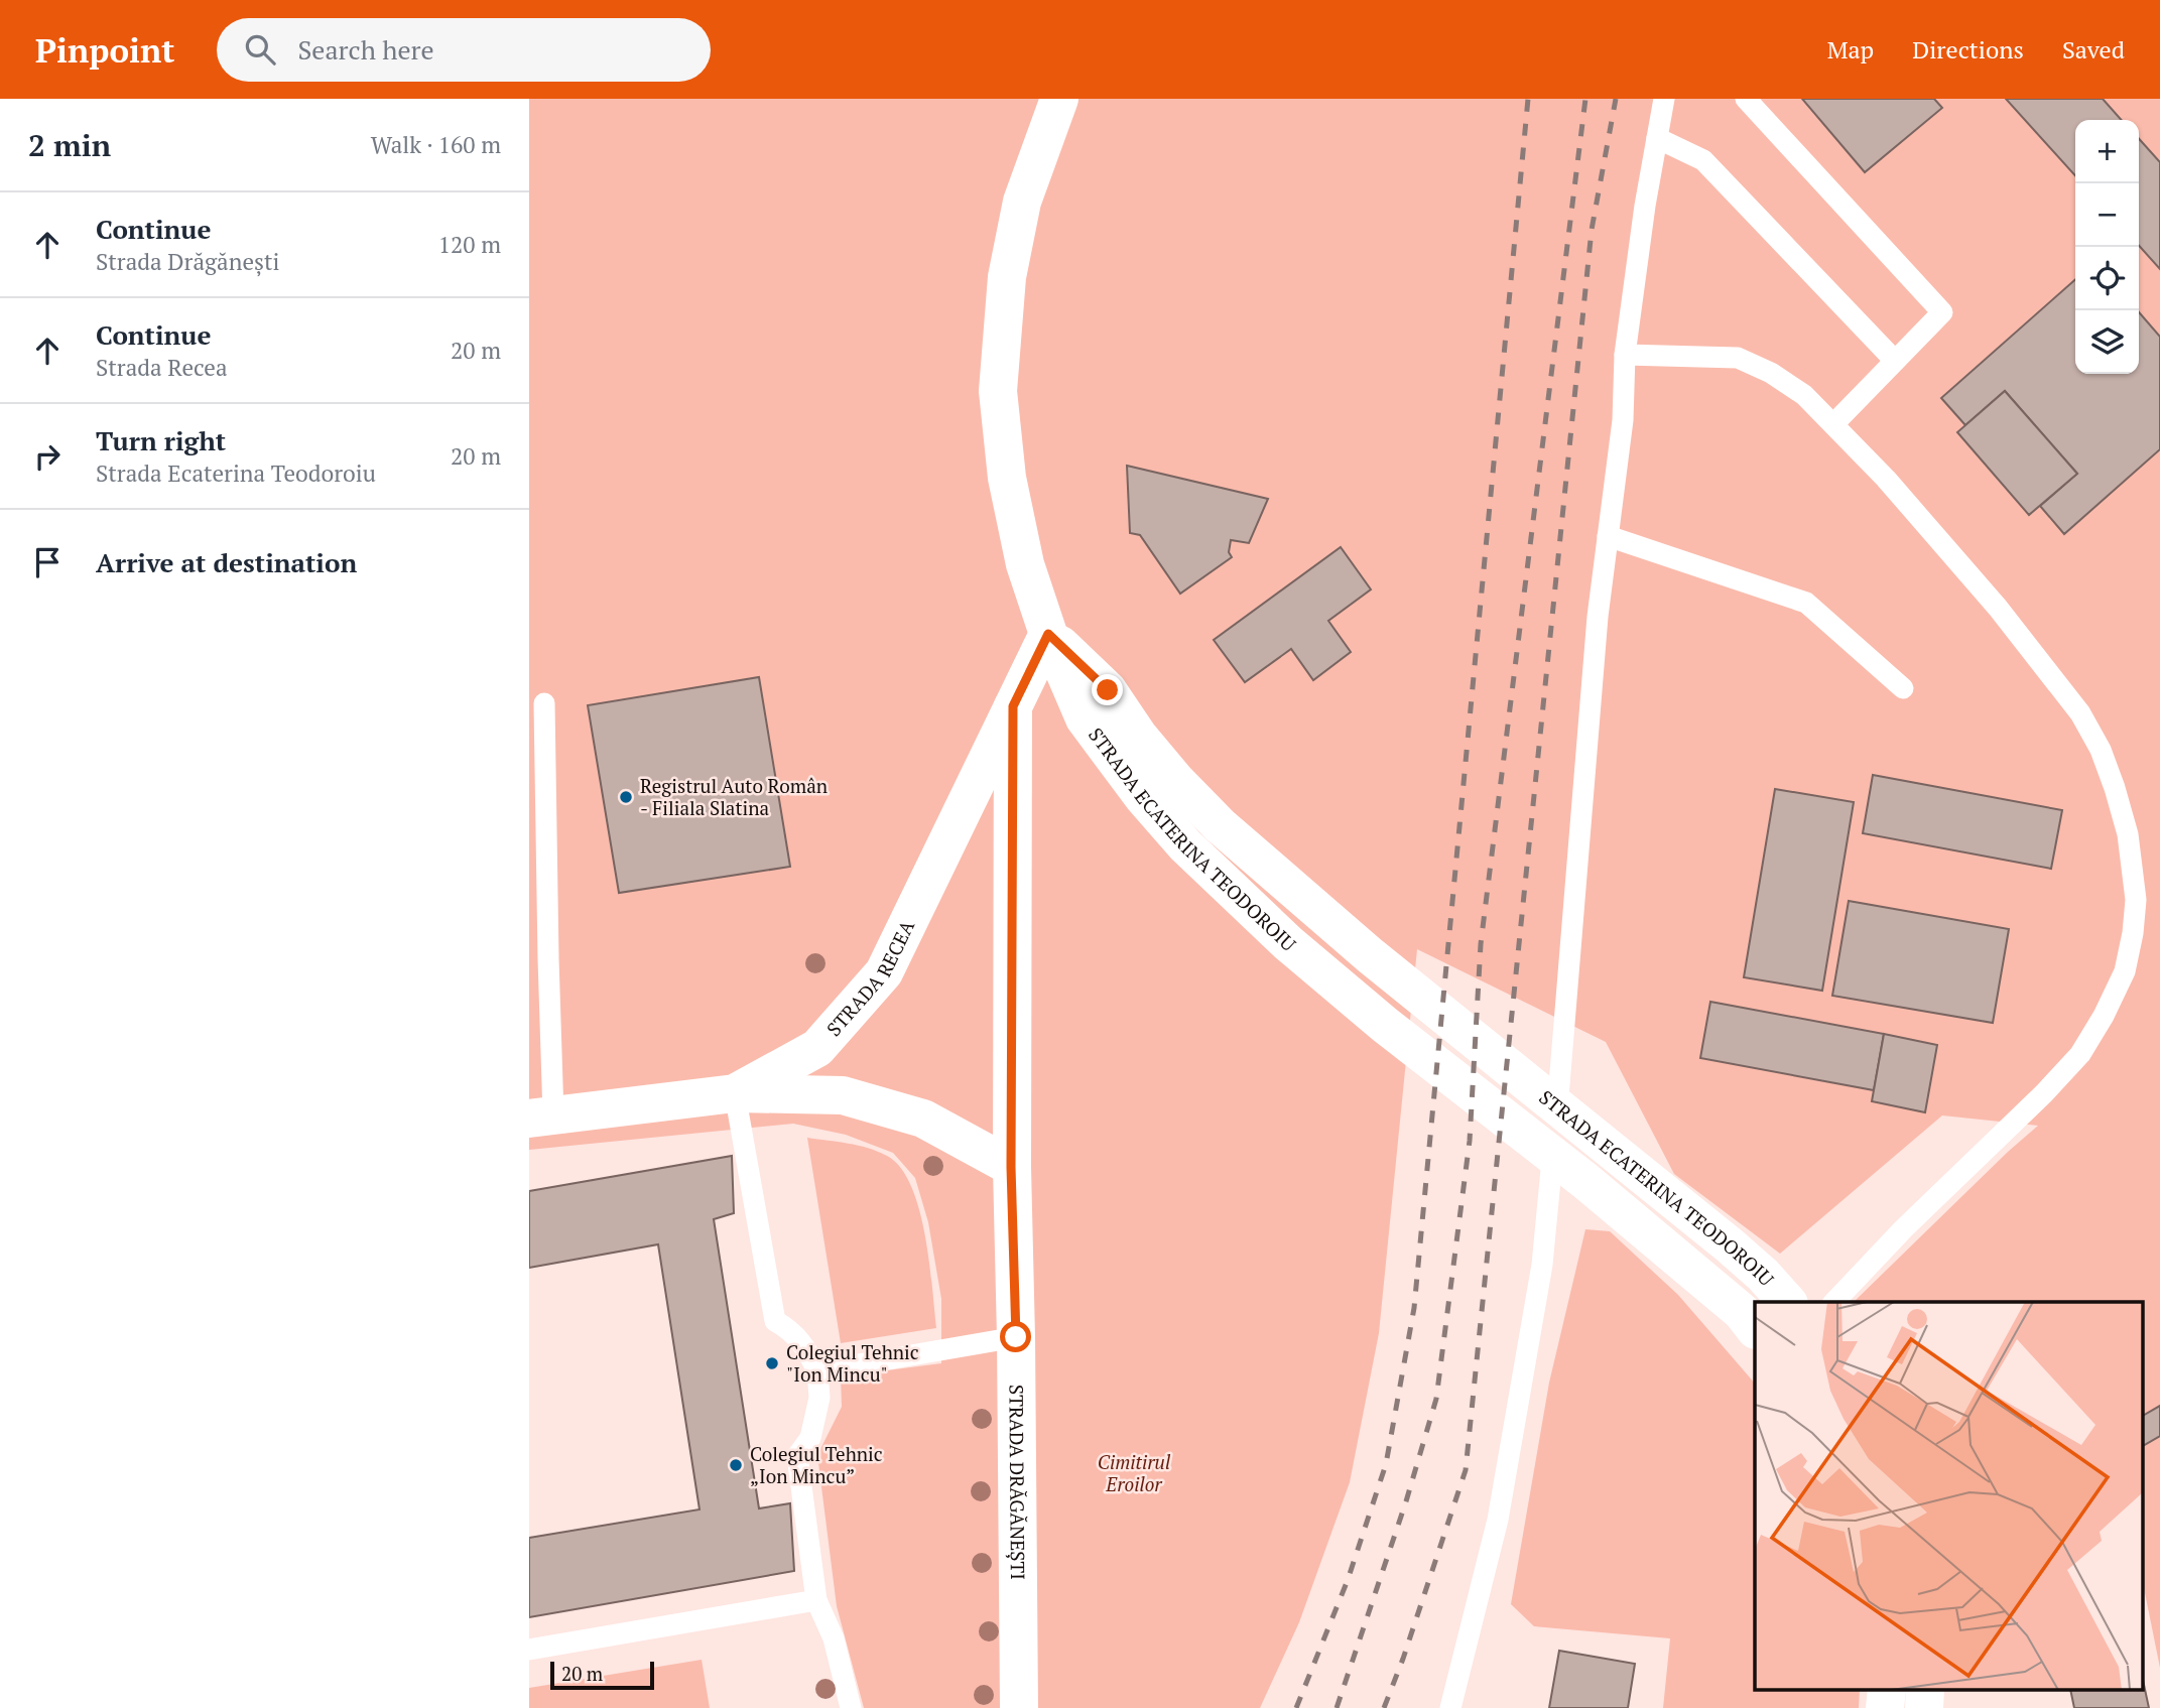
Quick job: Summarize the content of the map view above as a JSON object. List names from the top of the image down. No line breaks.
{"streets":{"main road":["STRADA ECATERINA TEODOROIU","STRADA RECEA","STRADA DRĂGĂNEȘTI"]},"crossings":[["STRADA ECATERINA TEODOROIU","STRADA RECEA"],["STRADA RECEA","STRADA DRĂGĂNEȘTI"]],"parks":["Cimitirul Eroilor"],"places":["Registrul Auto Român - Filiala Slatina","Colegiul Tehnic \"Ion Mincu\"","Colegiul Tehnic „Ion Mincu”"],"scale_bar":"20 m","page":{"header":"Pinpoint","search":"Search here","nav":["Map","Directions","Saved"],"heading":["2 min","Walk · 160 m"],"map_buttons":["+","−"],"list":[["Continue","Strada Drăgănești","120 m"],["Continue","Strada Recea","20 m"],["Turn right","Strada Ecaterina Teodoroiu","20 m"],"Arrive at destination"],"scale":"20 m"}}
